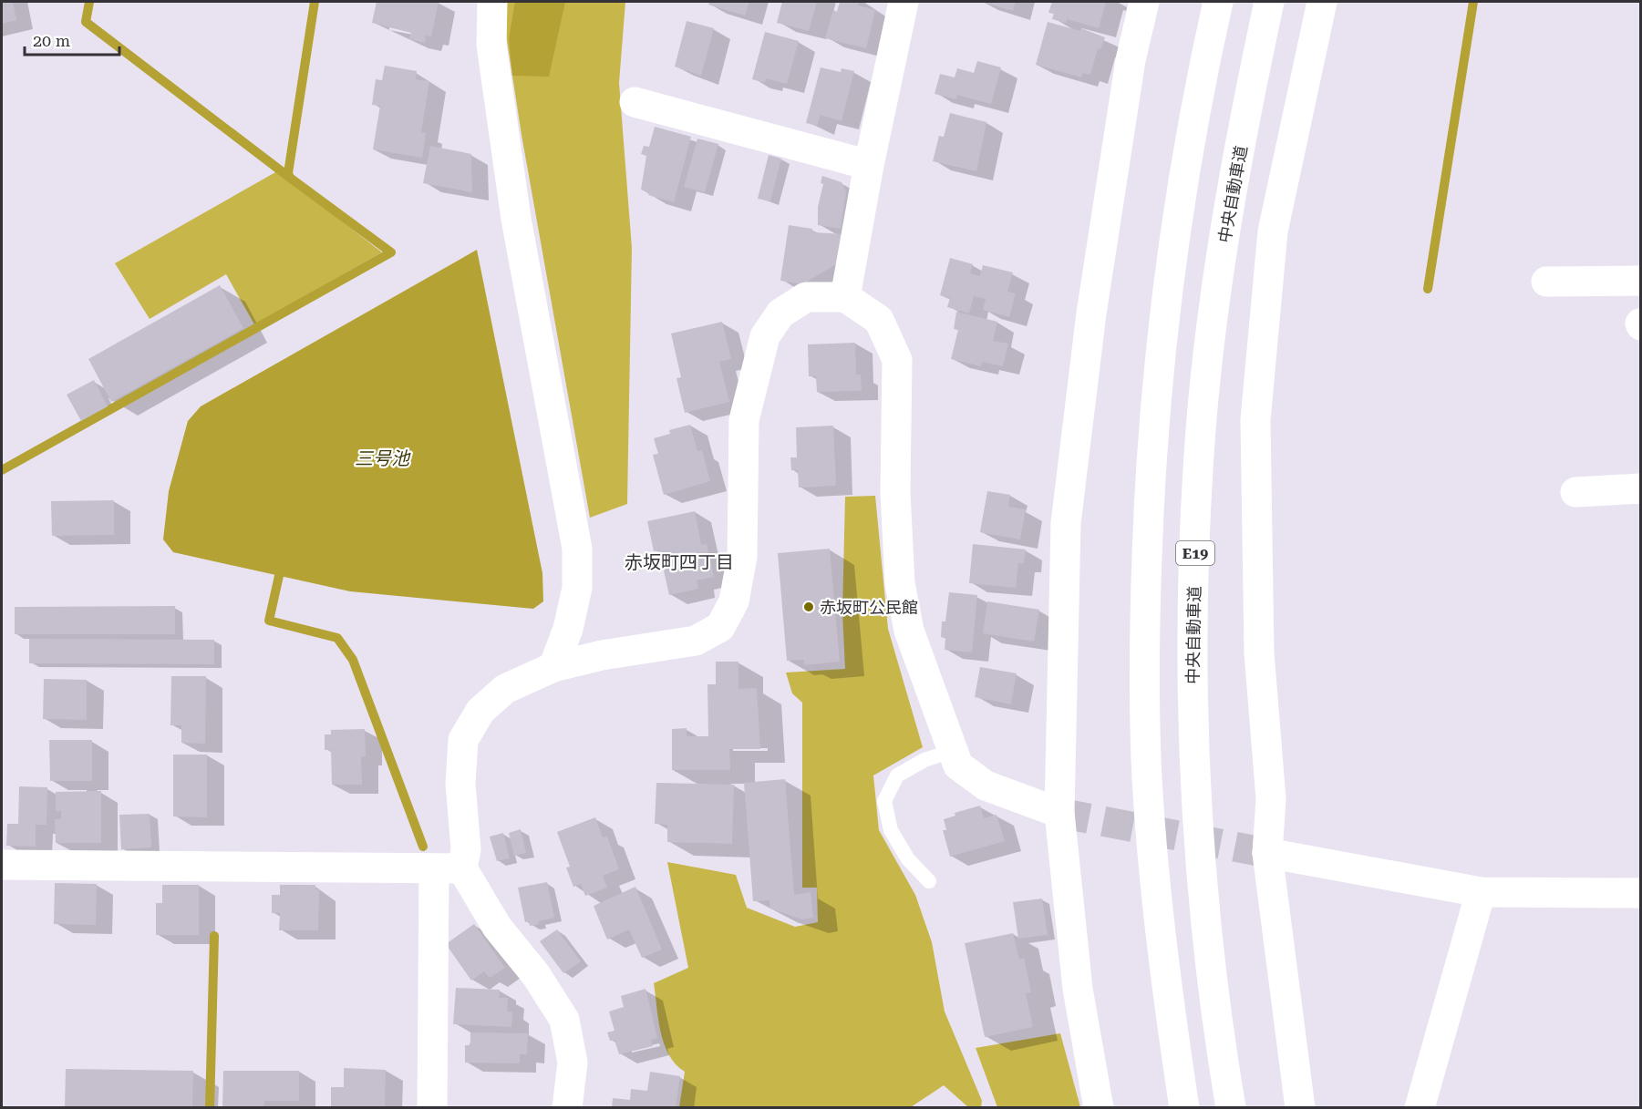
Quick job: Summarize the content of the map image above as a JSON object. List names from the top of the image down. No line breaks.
{"streets":{"main road":["中央自動車道","E19"]},"districts":["赤坂町四丁目"],"water":["三号池"],"places":["赤坂町公民館"],"scale_bar":"20 m"}
